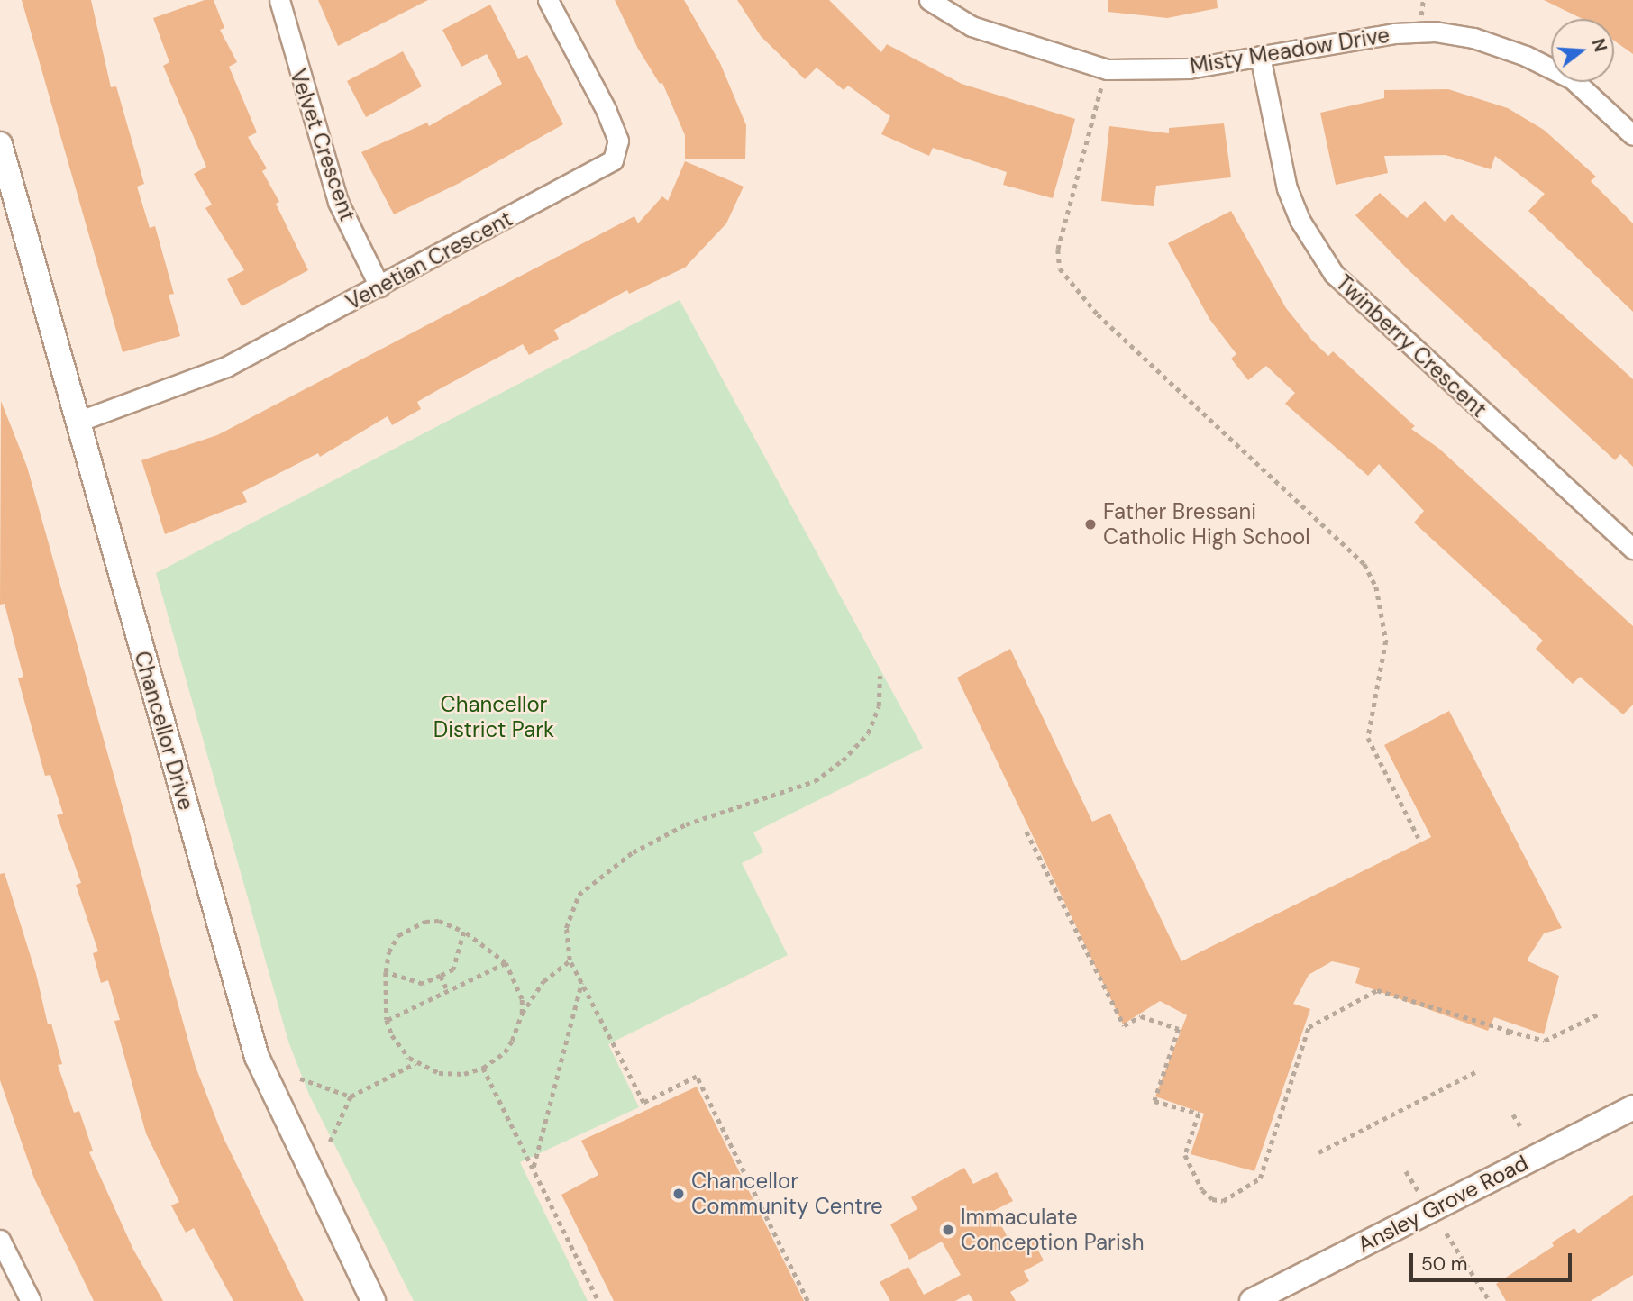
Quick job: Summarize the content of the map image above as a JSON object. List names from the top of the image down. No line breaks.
{"streets":{"street":["Misty Meadow Drive","Velvet Crescent","Venetian Crescent","Twinberry Crescent","Chancellor Drive","Ansley Grove Road"]},"crossings":[["Misty Meadow Drive","Twinberry Crescent"],["Velvet Crescent","Venetian Crescent"],["Venetian Crescent","Chancellor Drive"]],"parks":["Chancellor District Park"],"places":["Father Bressani Catholic High School","Chancellor Community Centre","Immaculate Conception Parish"],"scale_bar":"50 m","north":"right"}
